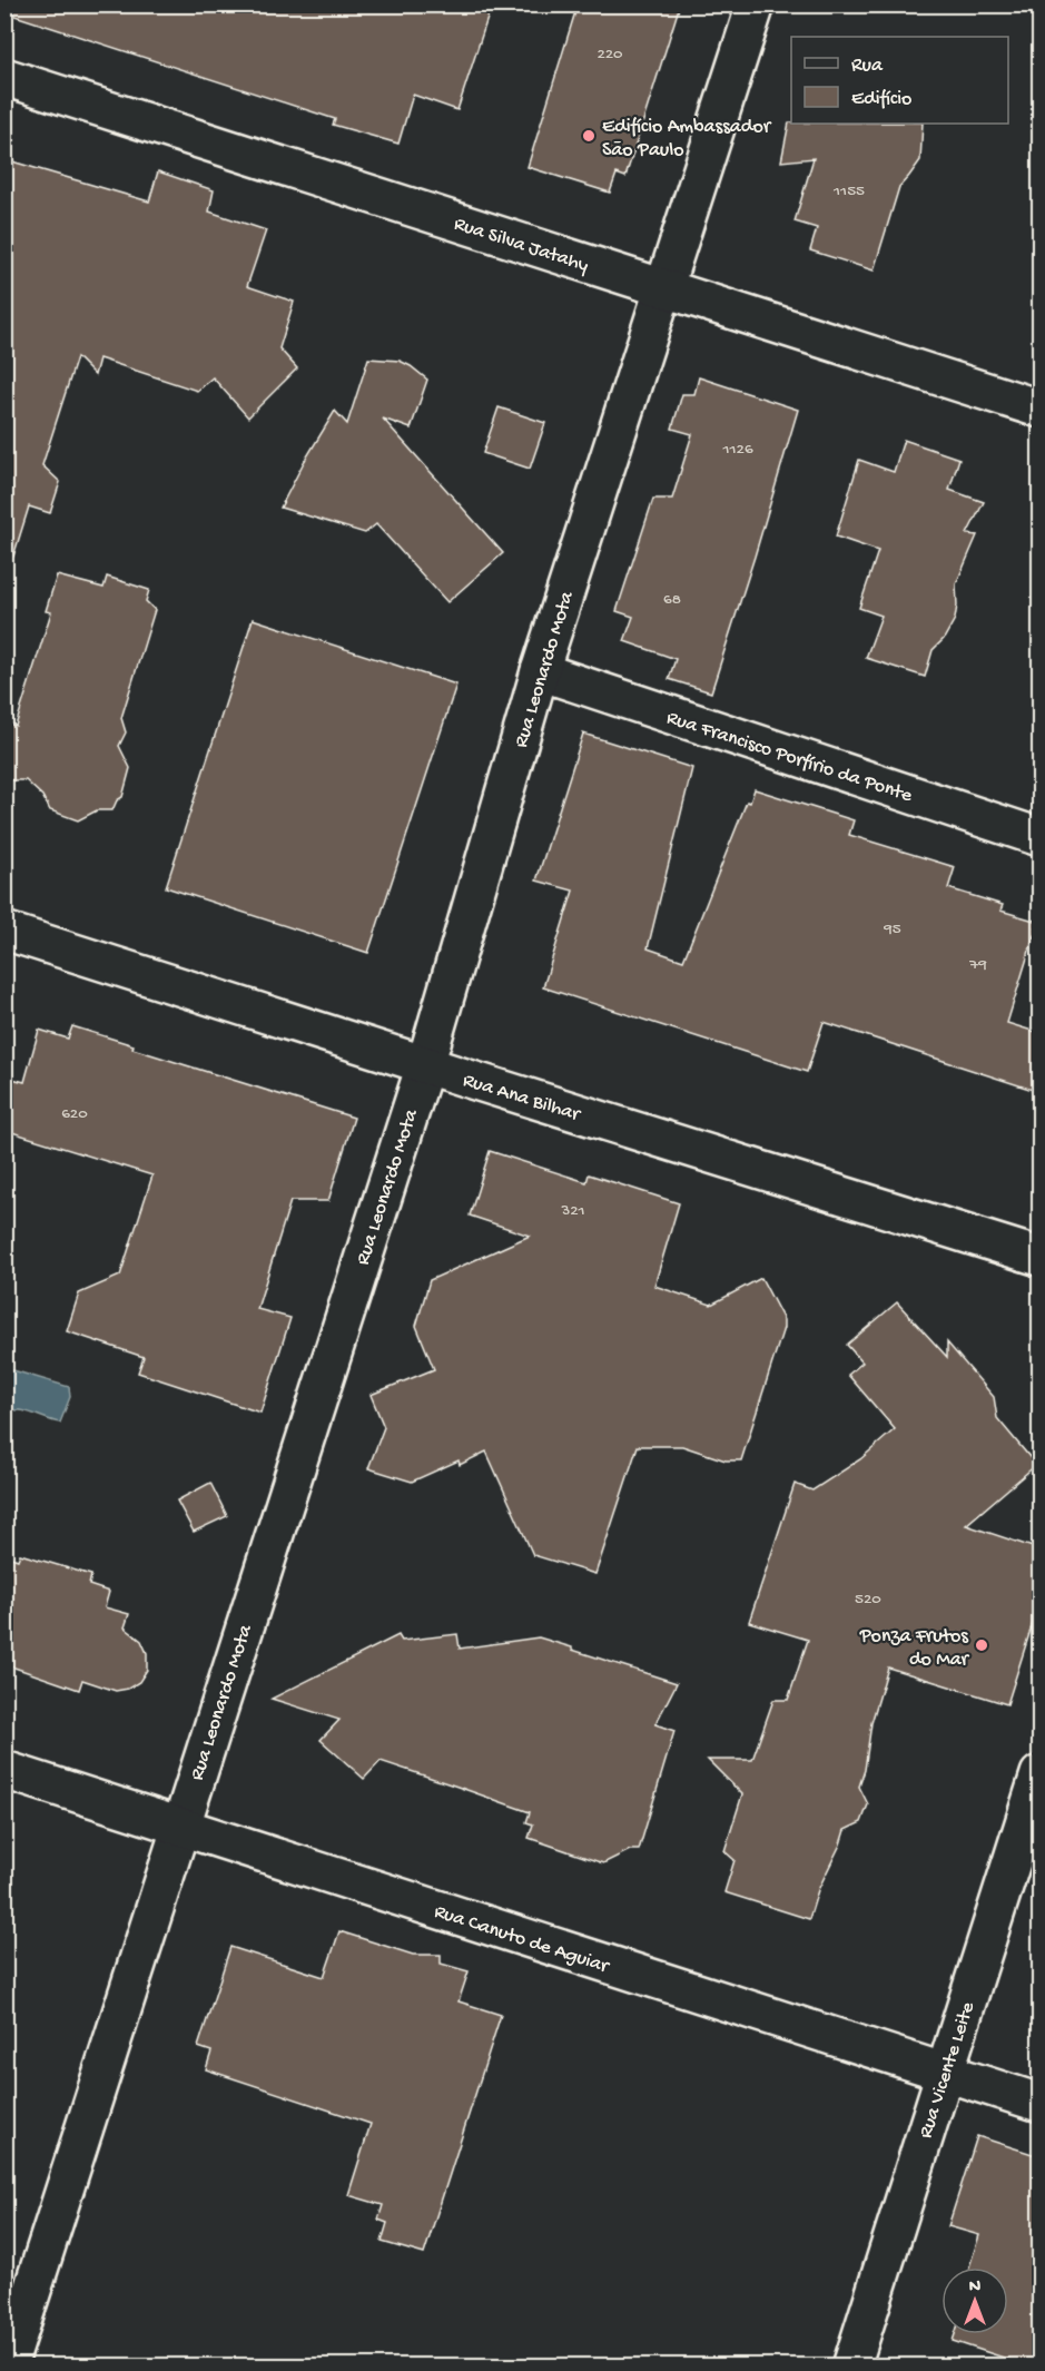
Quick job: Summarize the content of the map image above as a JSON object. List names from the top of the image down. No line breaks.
{"streets":{"street":["Rua Silva Jatahy","Rua Leonardo Mota","Rua Francisco Porfírio da Ponte","Rua Ana Bilhar","Rua Canuto de Aguiar","Rua Vicente Leite"]},"crossings":[["Rua Silva Jatahy","Rua Leonardo Mota"],["Rua Leonardo Mota","Rua Francisco Porfírio da Ponte"],["Rua Leonardo Mota","Rua Ana Bilhar"],["Rua Leonardo Mota","Rua Canuto de Aguiar"],["Rua Canuto de Aguiar","Rua Vicente Leite"]],"places":["Edifício Ambassador São Paulo","Ponza Frutos do Mar"],"house_numbers":["220","1155","1126","68","95","79","620","321","520"],"legend":["Rua","Edifício"],"north":"top"}
